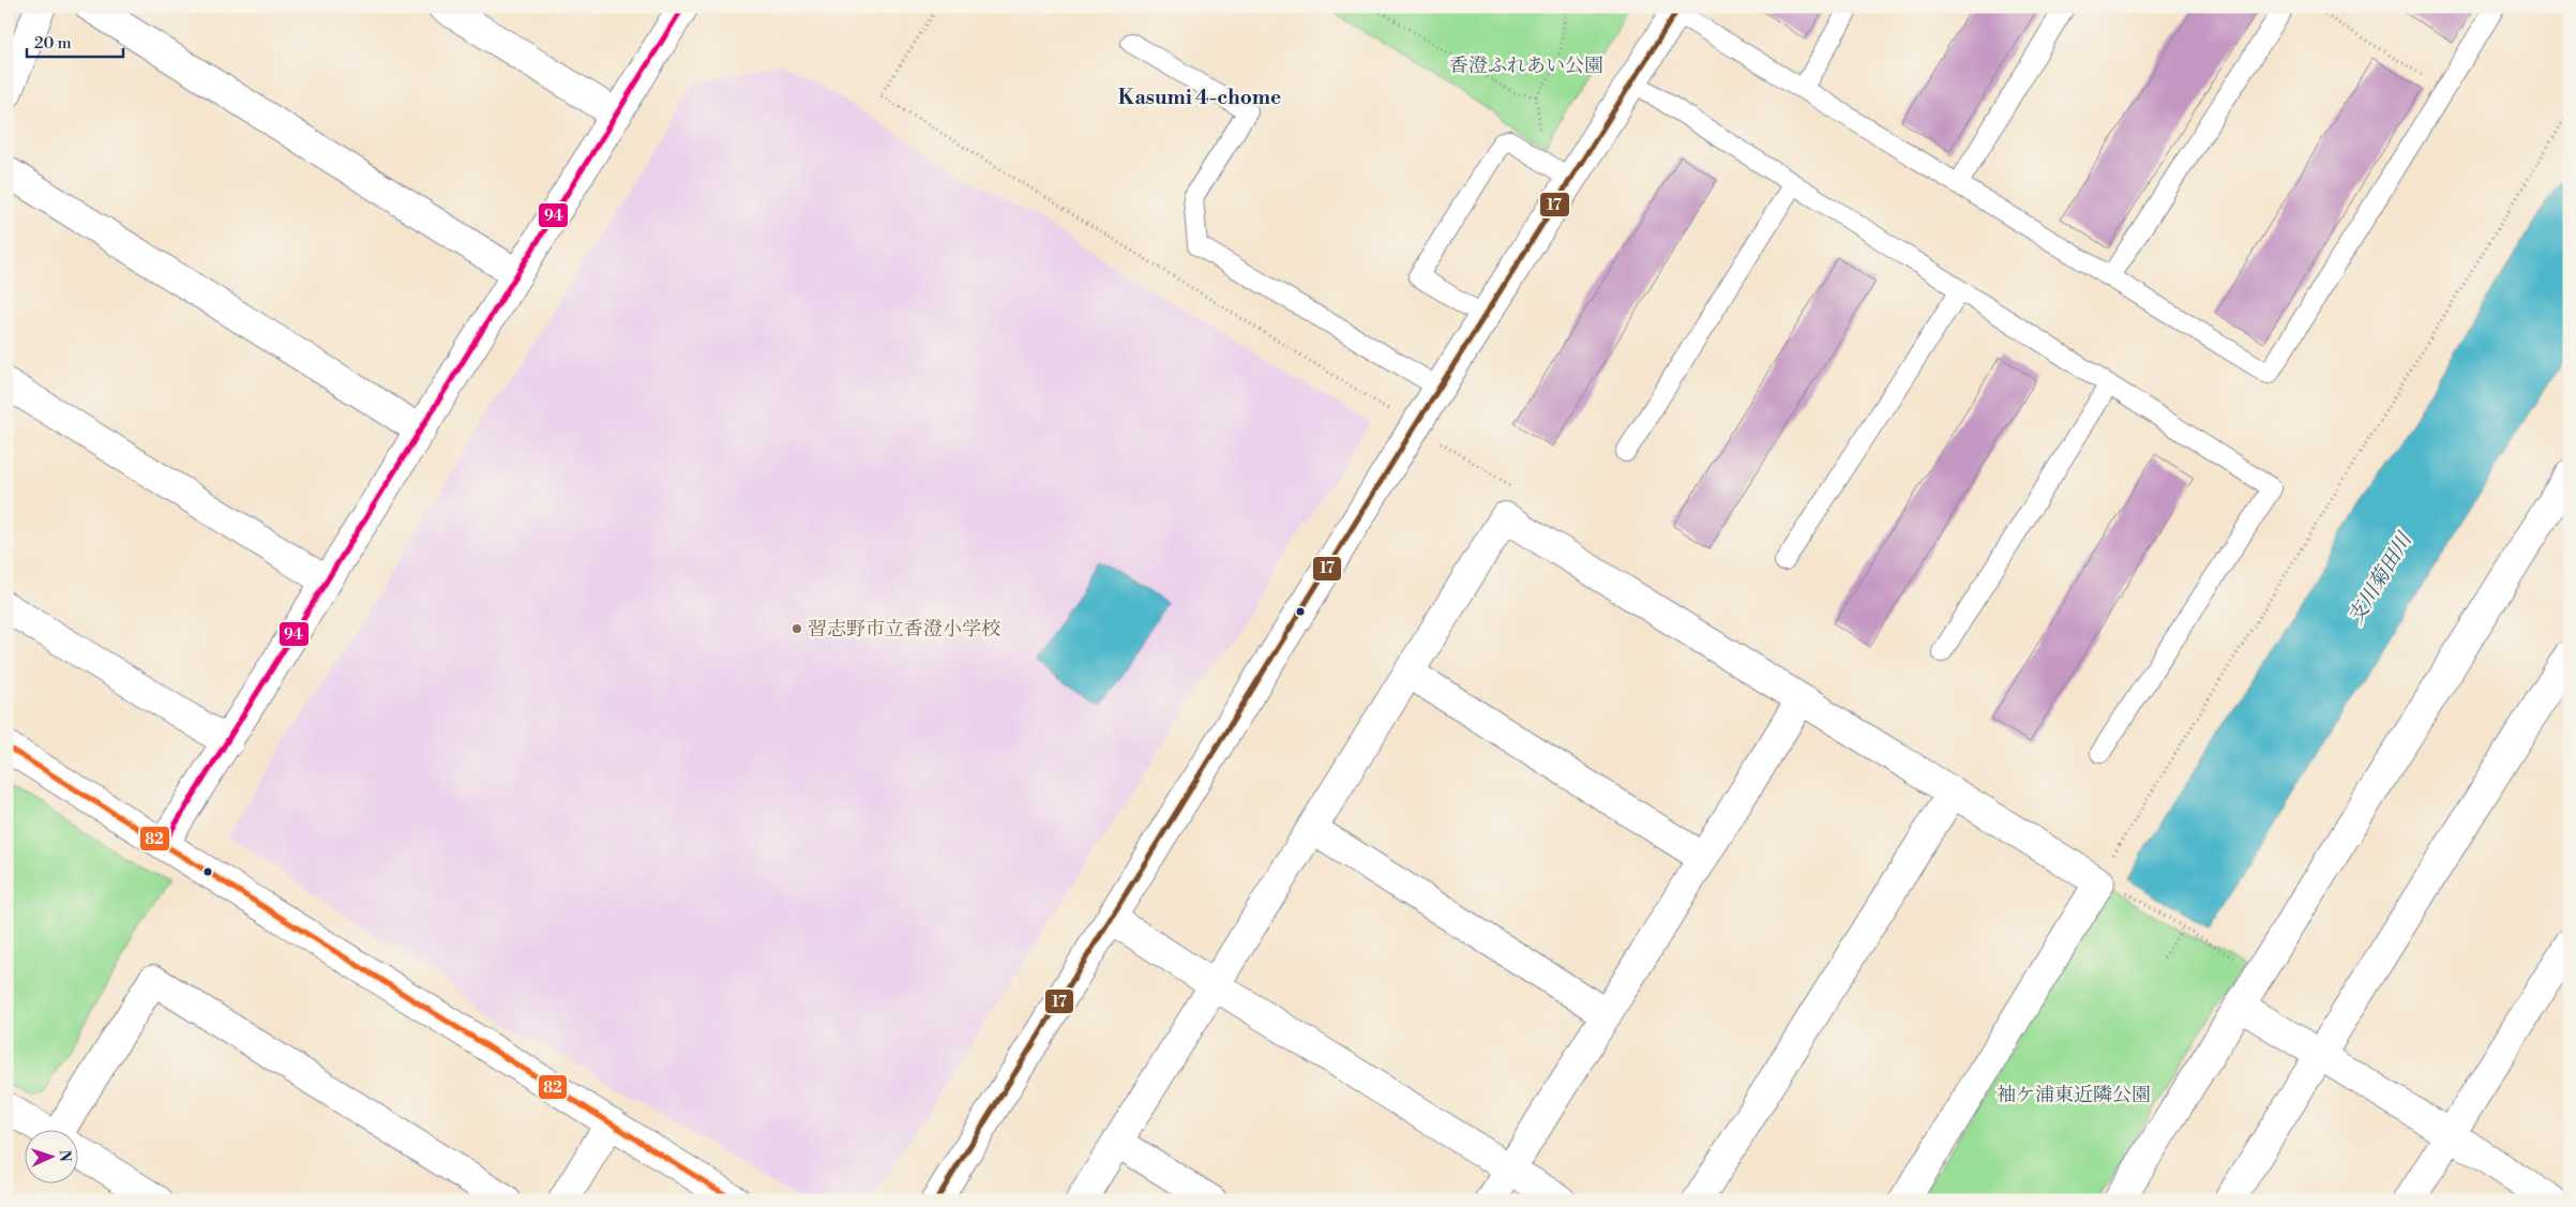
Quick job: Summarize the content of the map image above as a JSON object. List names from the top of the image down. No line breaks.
{"districts":["Kasumi 4-chome"],"water":["支川菊田川"],"parks":["香澄ふれあい公園","袖ケ浦東近隣公園"],"places":["習志野市立香澄小学校"],"lines":["transit line 17","transit line 94","transit line 82"],"scale_bar":"20 m","north":"right"}
